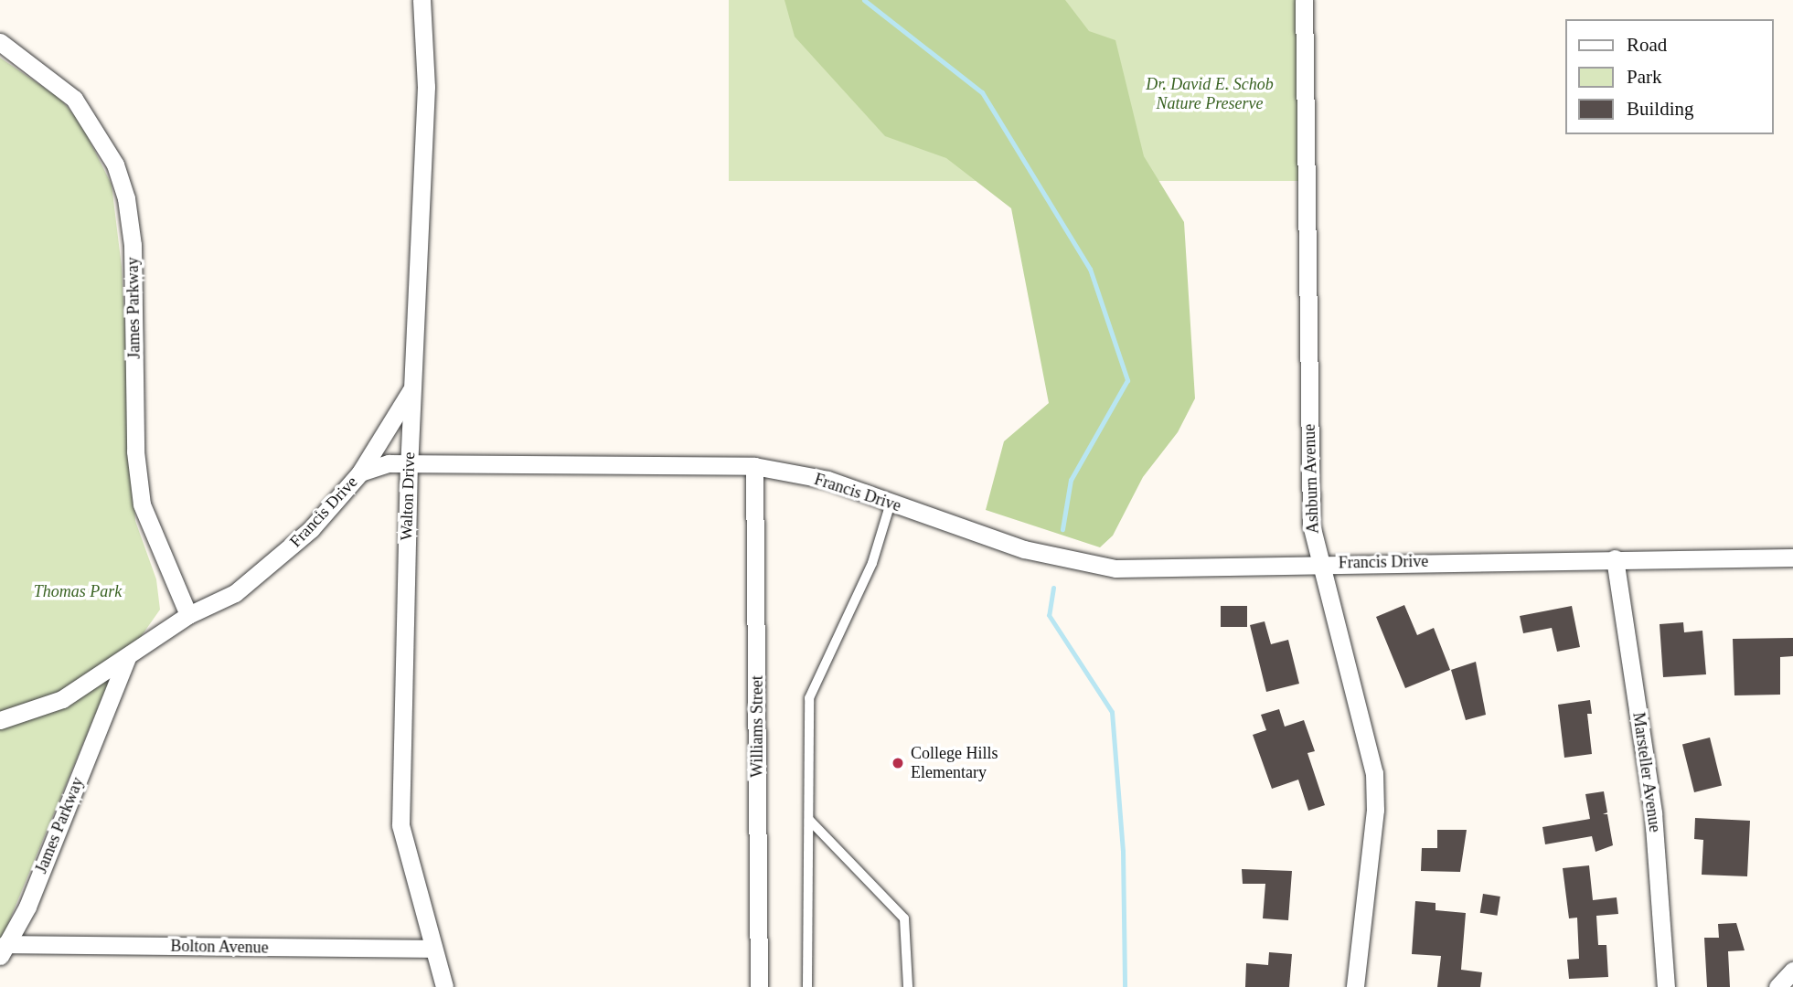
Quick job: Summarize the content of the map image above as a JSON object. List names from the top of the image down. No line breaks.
{"streets":{"street":["James Parkway","Ashburn Avenue","Francis Drive","Walton Drive","Williams Street","Marsteller Avenue","Bolton Avenue"]},"crossings":[["James Parkway","Francis Drive"],["James Parkway","Bolton Avenue"],["Ashburn Avenue","Francis Drive"],["Francis Drive","Walton Drive"],["Francis Drive","Williams Street"],["Francis Drive","Marsteller Avenue"],["Walton Drive","Bolton Avenue"]],"parks":["Dr. David E. Schob Nature Preserve","Thomas Park"],"places":["College Hills Elementary"],"legend":["Road","Park","Building"]}
